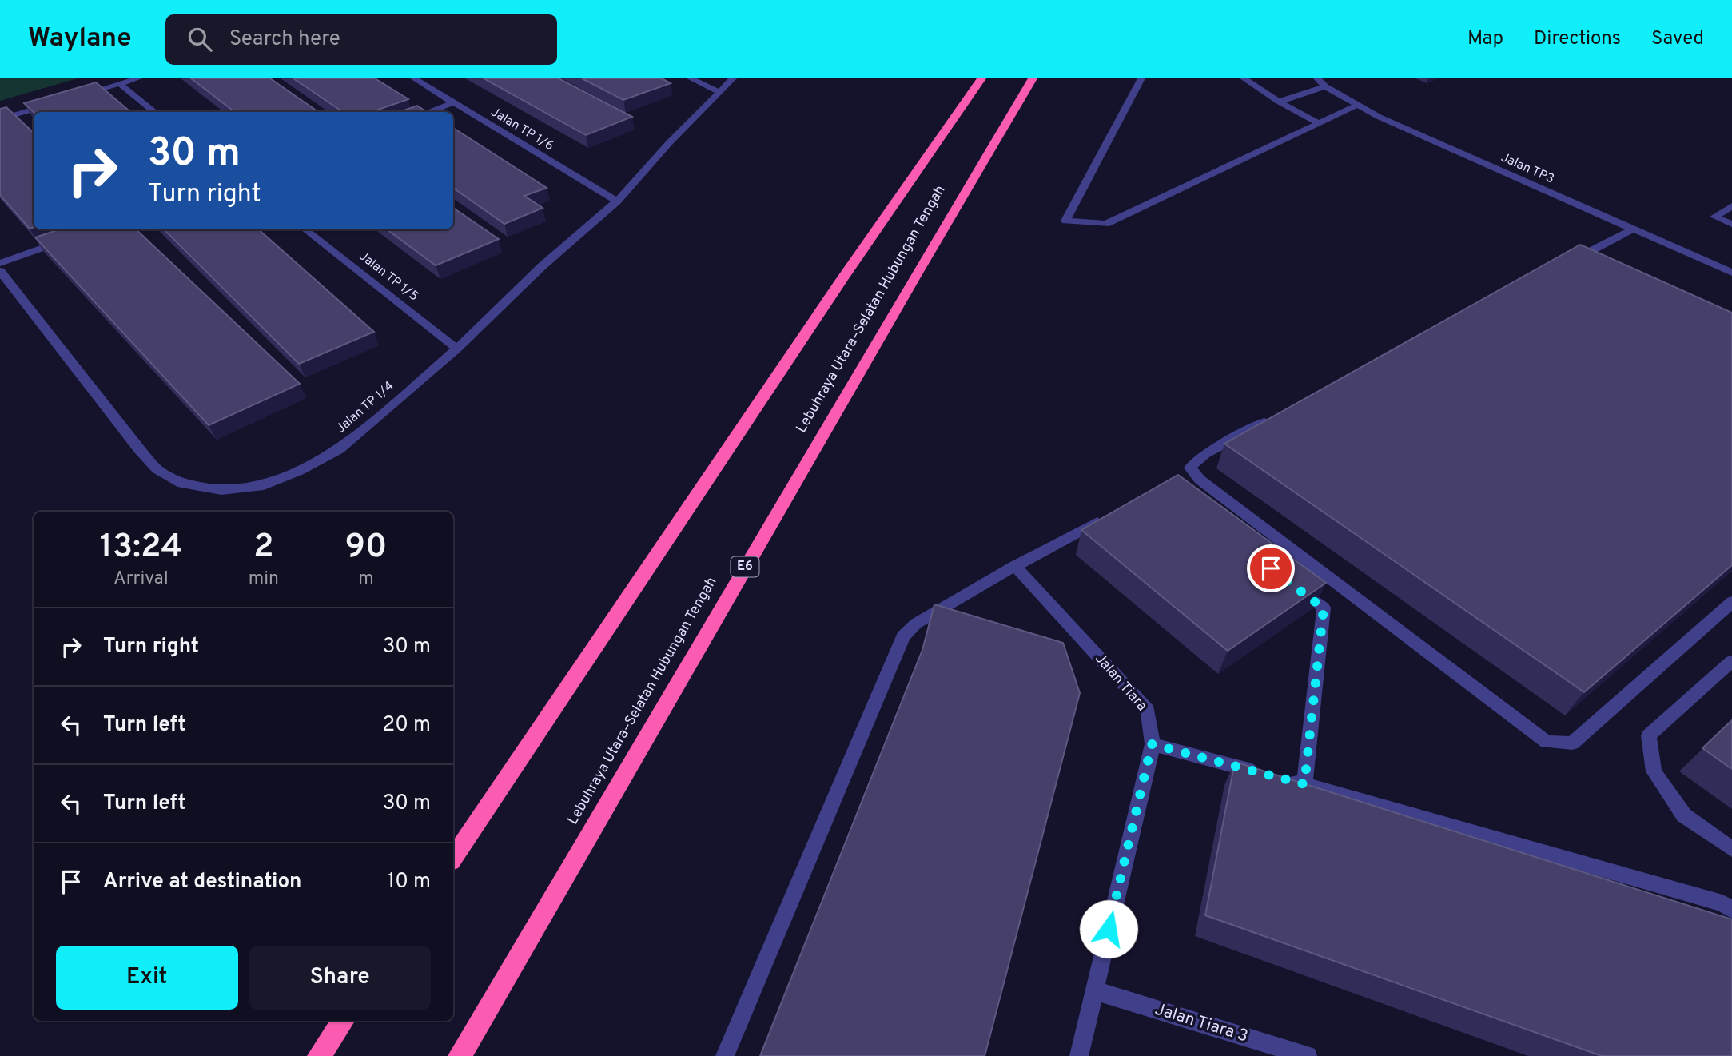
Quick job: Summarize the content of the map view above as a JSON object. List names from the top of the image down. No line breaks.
{"streets":{"highway":["Lebuhraya Utara–Selatan Hubungan Tengah","E6"],"street":["Jalan TP 1/6","Jalan TP3","Jalan TP 1/5","Jalan TP 1/4","Jalan Tiara","Jalan Tiara 3"]},"crossings":[["Jalan TP 1/6","Jalan TP 1/4"],["Jalan TP 1/5","Jalan TP 1/4"],["Jalan Tiara","Jalan Tiara 3"]],"page":{"header":"Waylane","search":"Search here","nav":["Map","Directions","Saved"],"turn":["30 m","Turn right"],"eta":["13:24","Arrival","2","min","90","m"],"list":[{"name":"Turn right","value":"30 m"},{"name":"Turn left","value":"20 m"},{"name":"Turn left","value":"30 m"},{"name":"Arrive at destination","value":"10 m"}],"buttons":["Exit","Share"]}}
